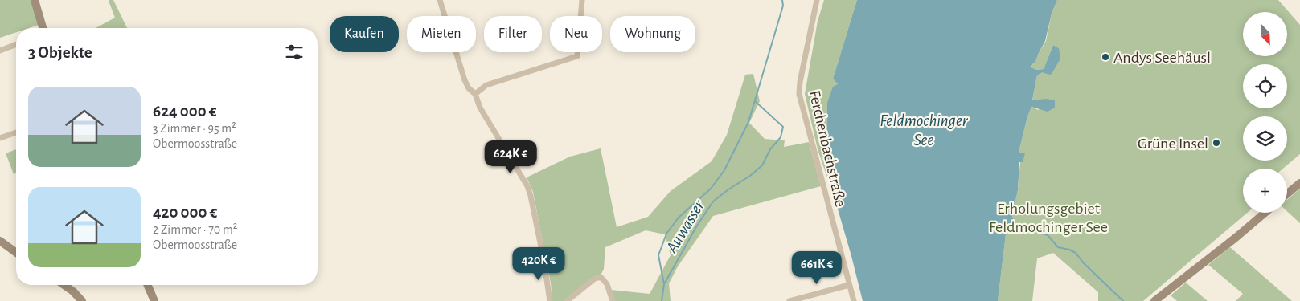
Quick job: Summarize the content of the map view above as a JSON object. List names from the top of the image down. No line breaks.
{"streets":{"street":["Ferchenbachstraße"]},"water":["Feldmochinger See","Auwasser"],"parks":["Erholungsgebiet Feldmochinger See"],"places":["Andys Seehäusl","Grüne Insel"],"north":"bottom right","page":{"map_buttons":"+","chip":["Kaufen","Mieten","Filter","Neu","Wohnung"],"heading":"3 Objekte","list":[{"name":"624 000 €","note":"3 Zimmer · 95 m² · Obermoosstraße"},{"name":"420 000 €","note":"2 Zimmer · 70 m² · Obermoosstraße"}],"price":["624K €","420K €","661K €"]}}
